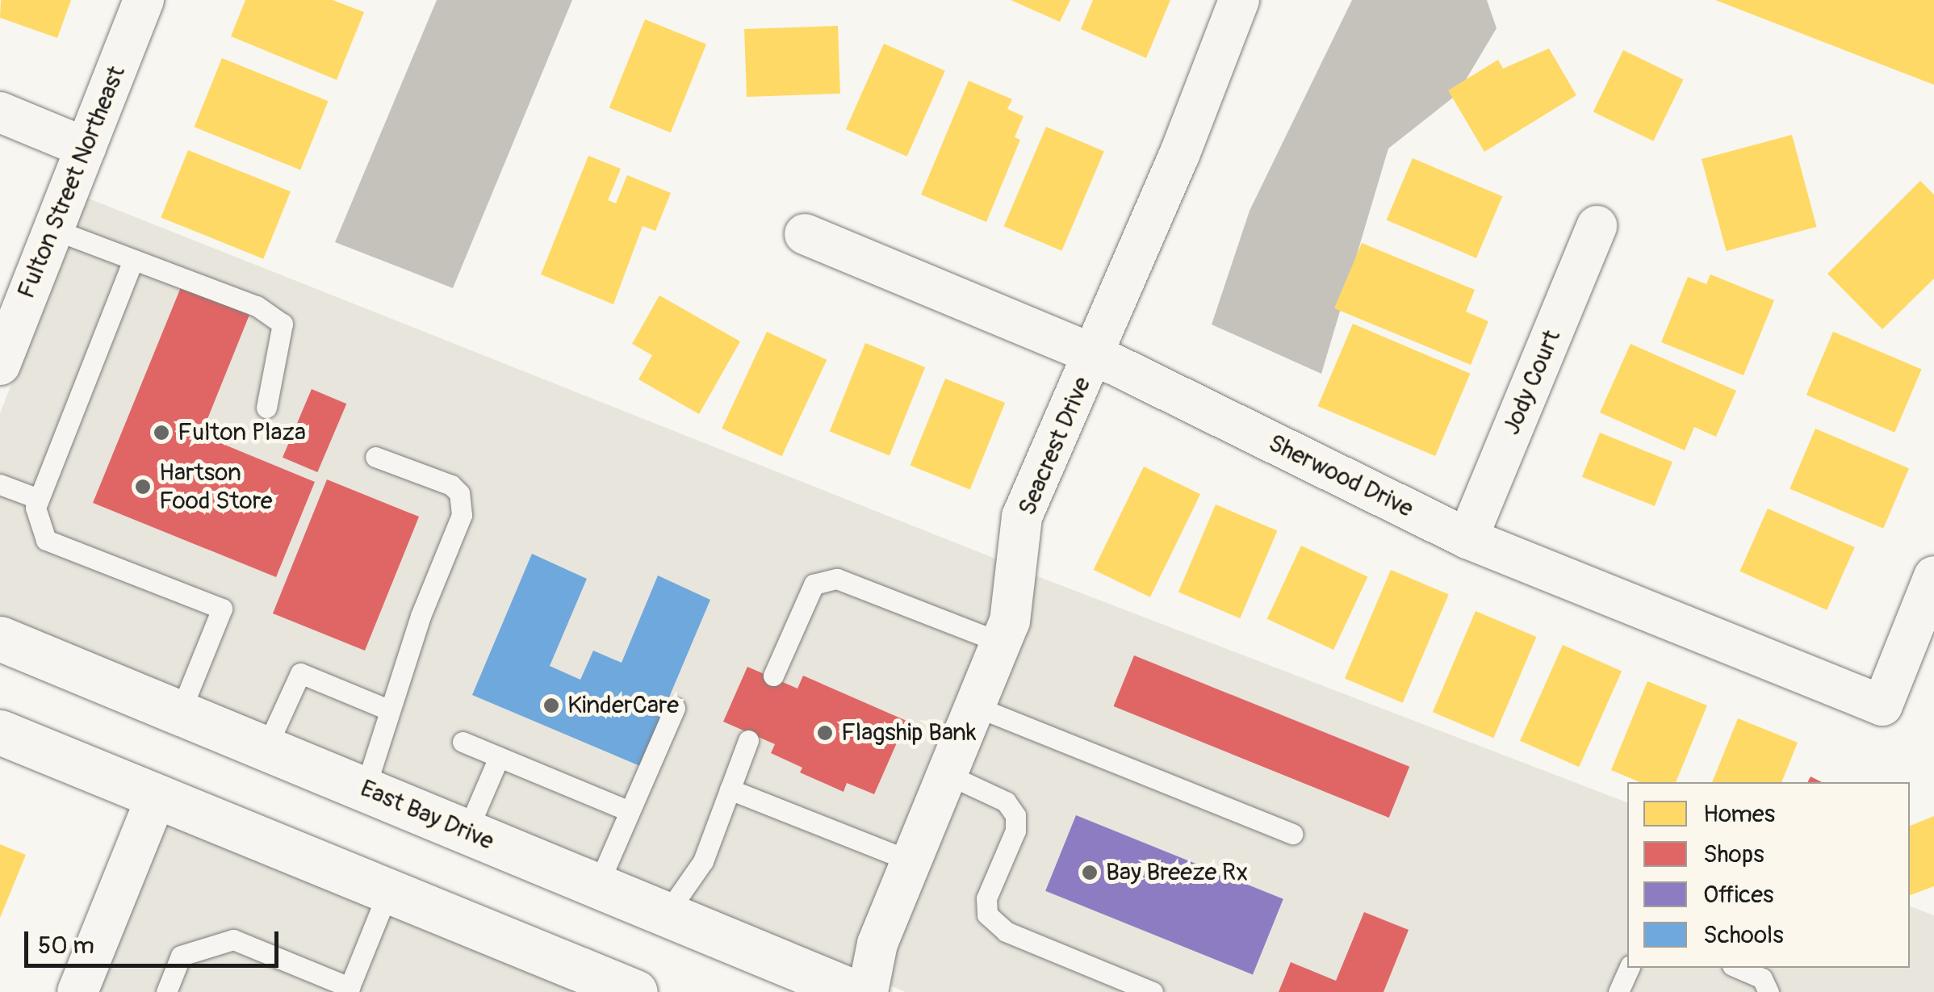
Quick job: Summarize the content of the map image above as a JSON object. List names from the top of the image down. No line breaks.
{"streets":{"main road":["East Bay Drive"],"street":["Fulton Street Northeast","Jody Court","Seacrest Drive","Sherwood Drive"]},"crossings":[["Jody Court","Sherwood Drive"],["Seacrest Drive","Sherwood Drive"]],"places":["Fulton Plaza","Hartson Food Store","KinderCare","Flagship Bank","Bay Breeze Rx"],"legend":["Homes","Shops","Offices","Schools"],"scale_bar":"50 m"}
